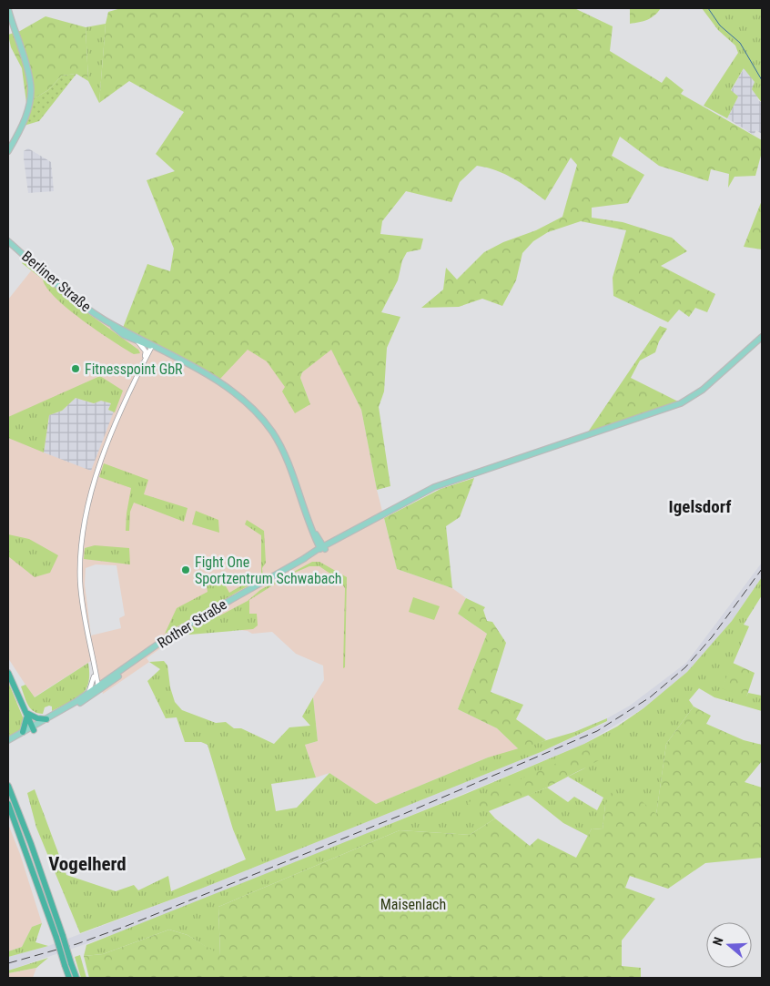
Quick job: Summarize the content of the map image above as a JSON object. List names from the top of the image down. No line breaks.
{"streets":{"main road":["Berliner Straße","Rother Straße"]},"crossings":[["Berliner Straße","Rother Straße"]],"districts":["Igelsdorf","Vogelherd"],"parks":["Maisenlach"],"places":["Fitnesspoint GbR","Fight One Sportzentrum Schwabach"],"north":"left"}
